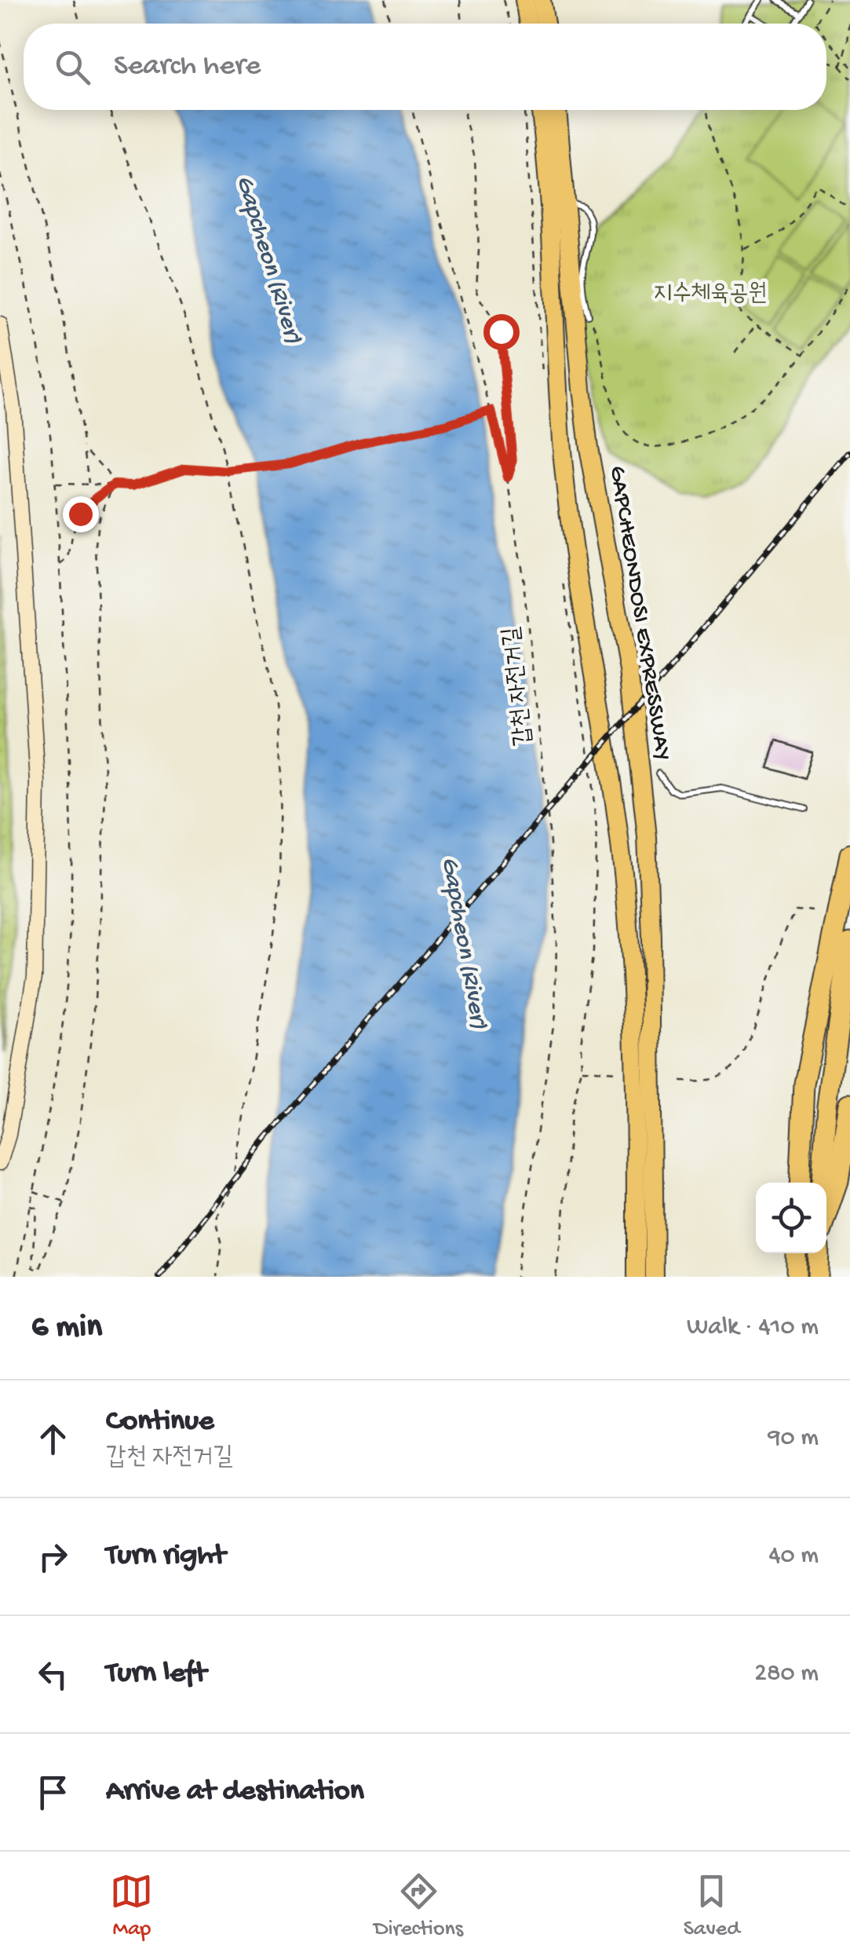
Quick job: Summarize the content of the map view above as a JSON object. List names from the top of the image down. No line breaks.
{"streets":{"highway":["GAPCHEONDOSI EXPRESSWAY"],"path":["갑천 자전거길"]},"water":["Gapcheon (River)"],"parks":["지수체육공원"],"page":{"search":"Search here","heading":["6 min","Walk · 410 m"],"list":[["Continue","갑천 자전거길","90 m"],["Turn right","40 m"],["Turn left","280 m"],"Arrive at destination"],"nav":["Map","Directions","Saved"]}}
